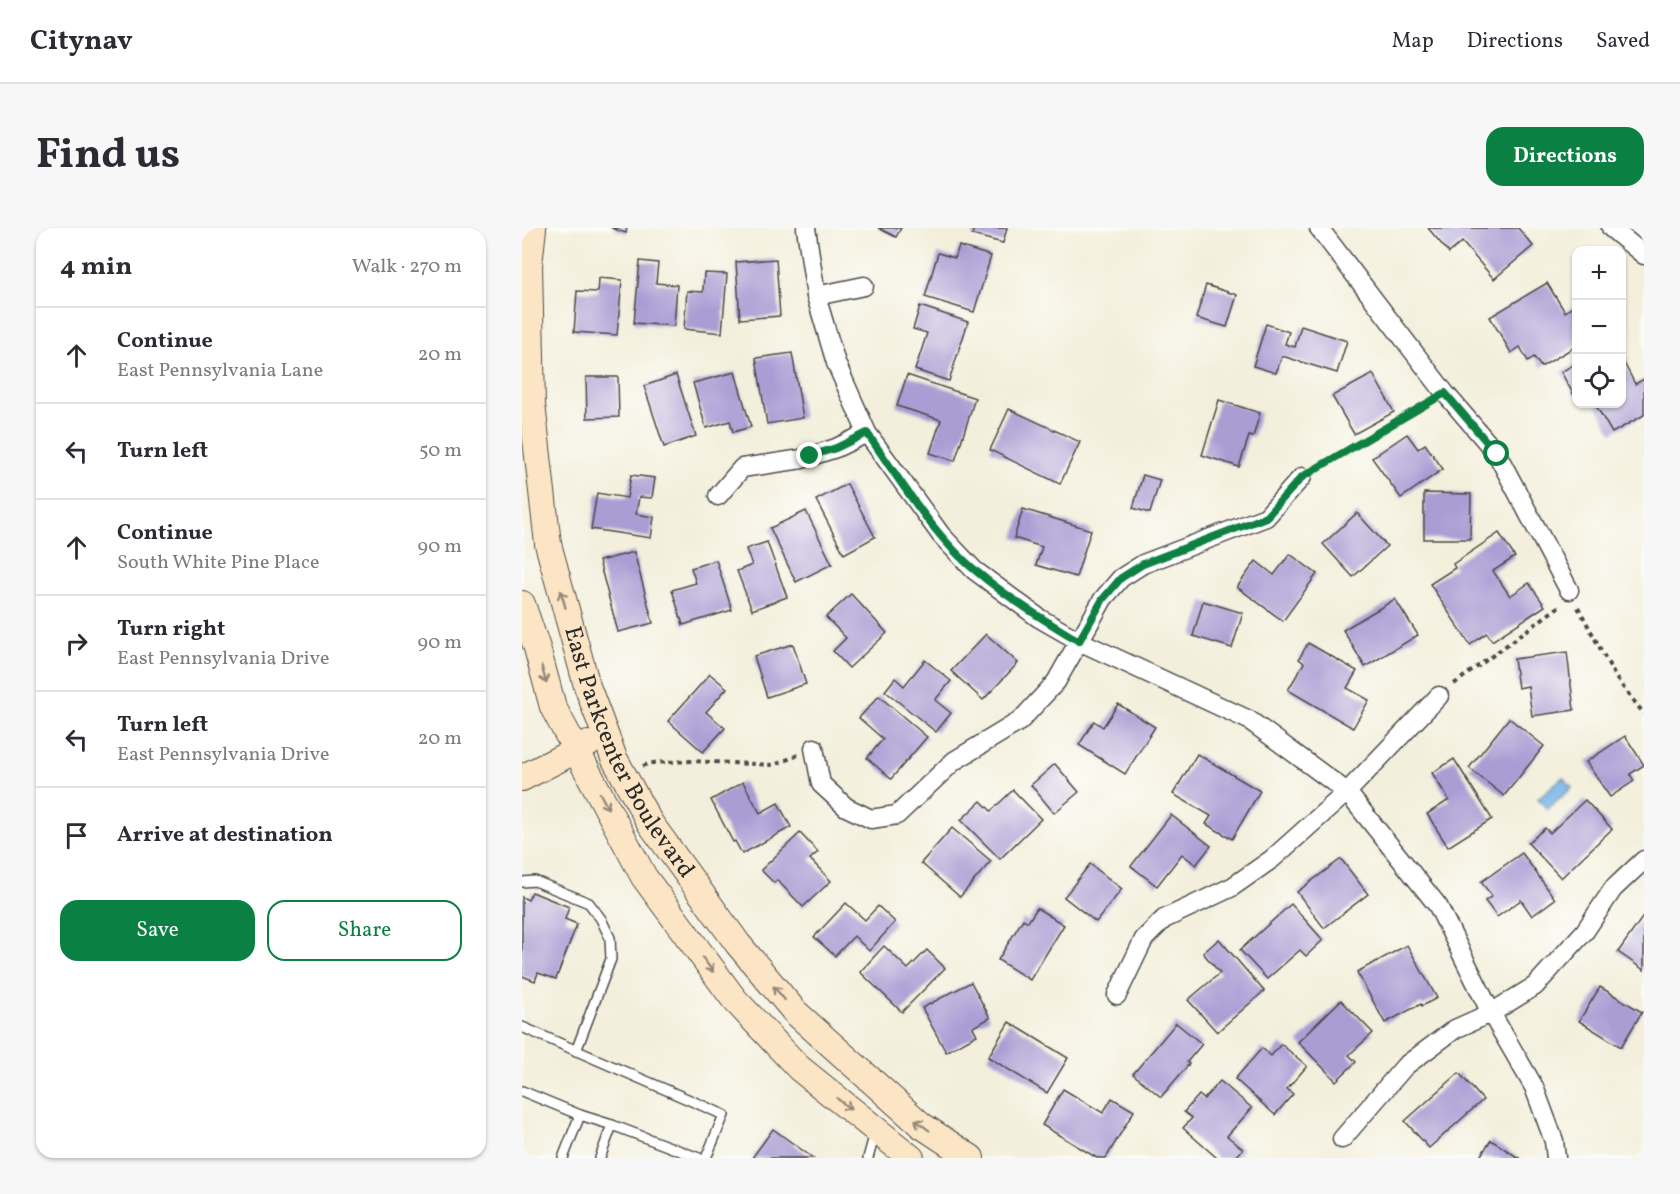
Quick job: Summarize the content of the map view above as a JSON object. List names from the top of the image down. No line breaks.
{"streets":{"main road":["East Parkcenter Boulevard"]},"page":{"header":"Citynav","nav":["Map","Directions","Saved"],"title":"Find us","buttons":["Directions",["Save","Share"]],"heading":["4 min","Walk · 270 m"],"map_buttons":["+","−"],"list":[["Continue","East Pennsylvania Lane","20 m"],["Turn left","50 m"],["Continue","South White Pine Place","90 m"],["Turn right","East Pennsylvania Drive","90 m"],["Turn left","East Pennsylvania Drive","20 m"],"Arrive at destination"]}}
